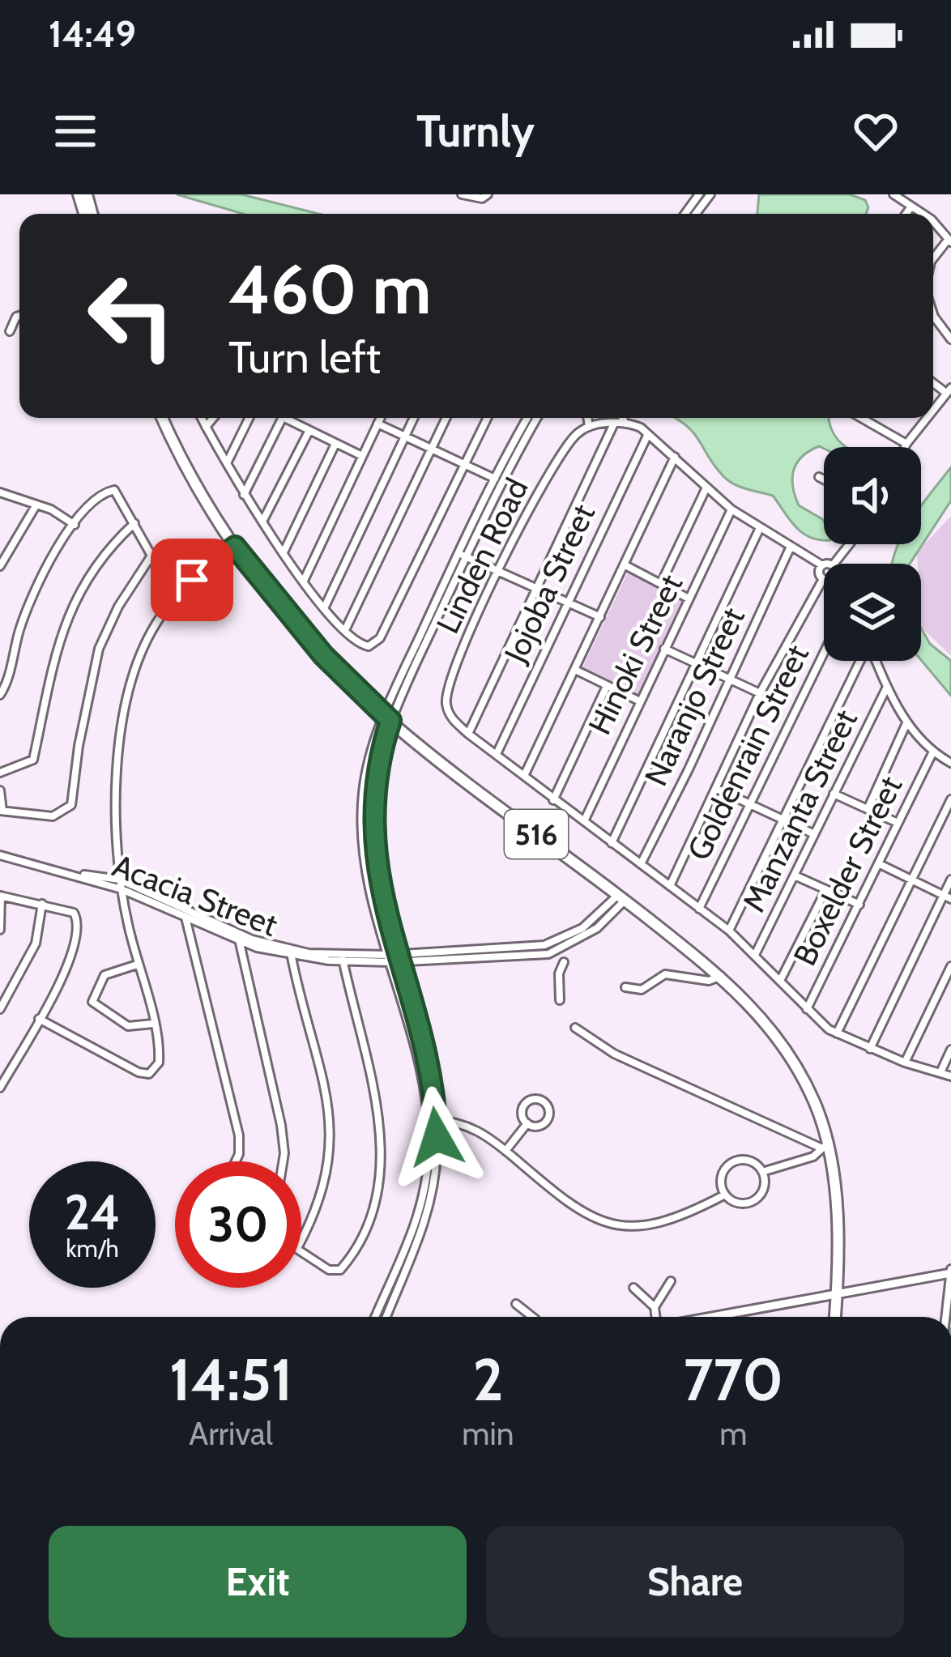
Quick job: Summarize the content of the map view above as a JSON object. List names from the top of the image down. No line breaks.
{"streets":{"highway":["516"],"street":["Linden Road","Jojoba Street","Hinoki Street","Naranjo Street","Goldenrain Street","Manzanta Street","Boxelder Street","Acacia Street"]},"crossings":[["516","Acacia Street"]],"page":{"status":"14:49","header":"Turnly","turn":["460 m","Turn left"],"speed":"24 km/h","limit":"30","eta":["14:51","Arrival","2","min","770","m"],"buttons":["Exit","Share"]}}
